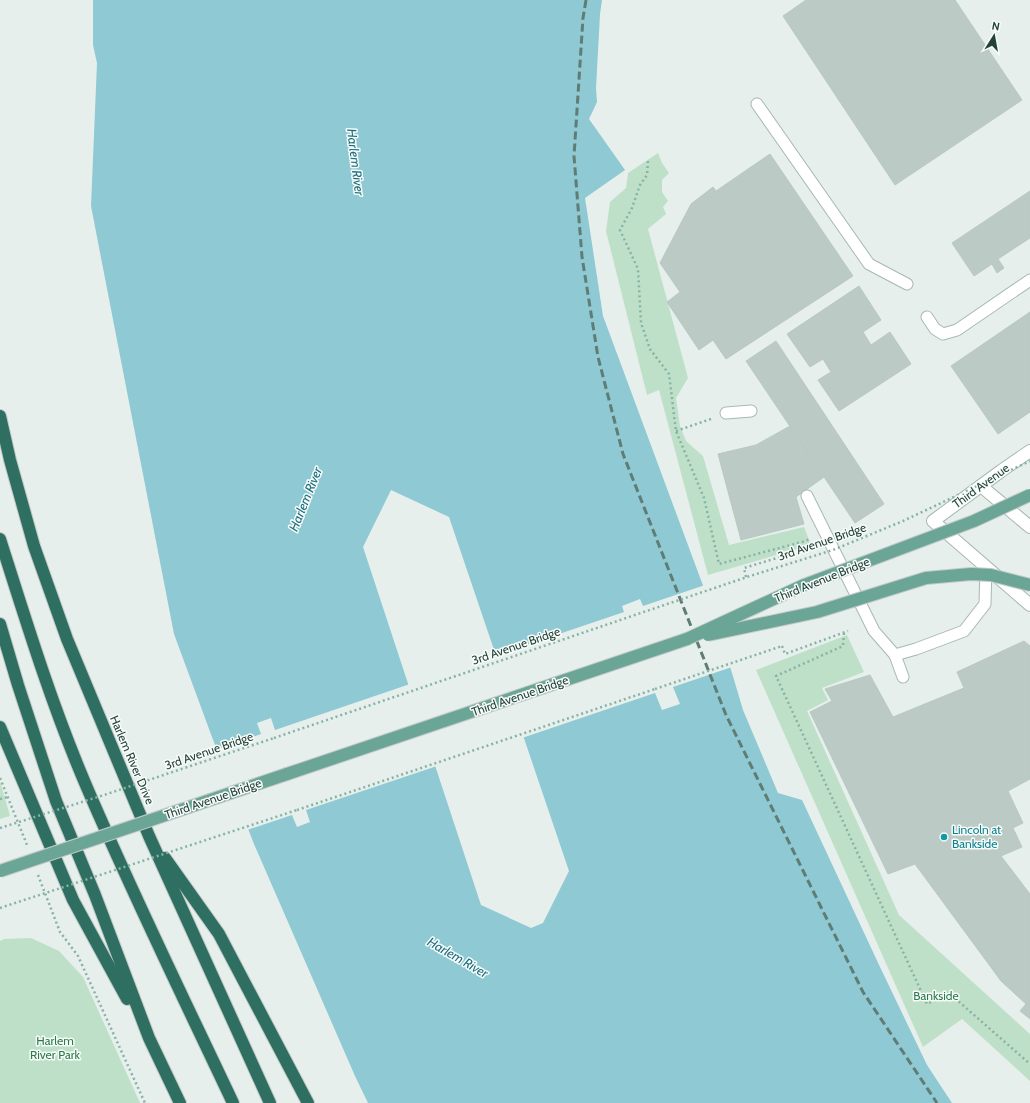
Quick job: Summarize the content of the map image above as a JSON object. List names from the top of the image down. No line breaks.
{"streets":{"highway":["Harlem River Drive"],"main road":["Third Avenue Bridge"],"street":["Third Avenue"],"path":["3rd Avenue Bridge"]},"water":["Harlem River"],"parks":["Bankside","Harlem River Park"],"places":["Lincoln at Bankside"],"north":"top"}
